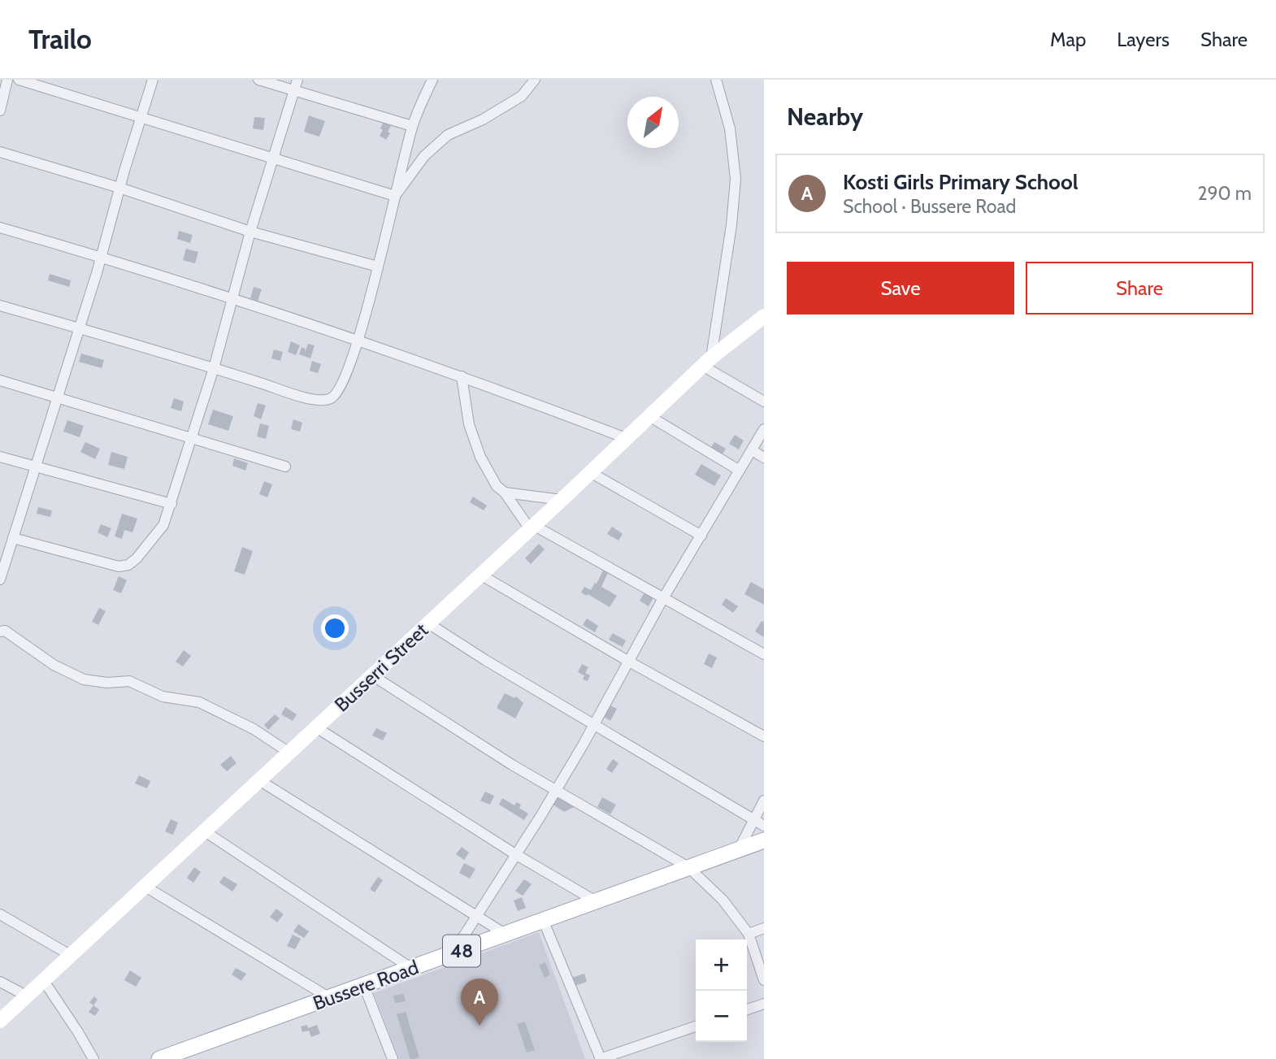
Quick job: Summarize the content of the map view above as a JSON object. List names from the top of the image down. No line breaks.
{"streets":{"main road":["Busserri Street","48","Bussere Road"]},"north":"top right","page":{"header":"Trailo","nav":["Map","Layers","Share"],"heading":"Nearby","list":[{"mark":"A","name":"Kosti Girls Primary School","note":"School · Bussere Road","value":"290 m"}],"buttons":["Save","Share"],"map_buttons":["+","−"],"pins":"A"}}
